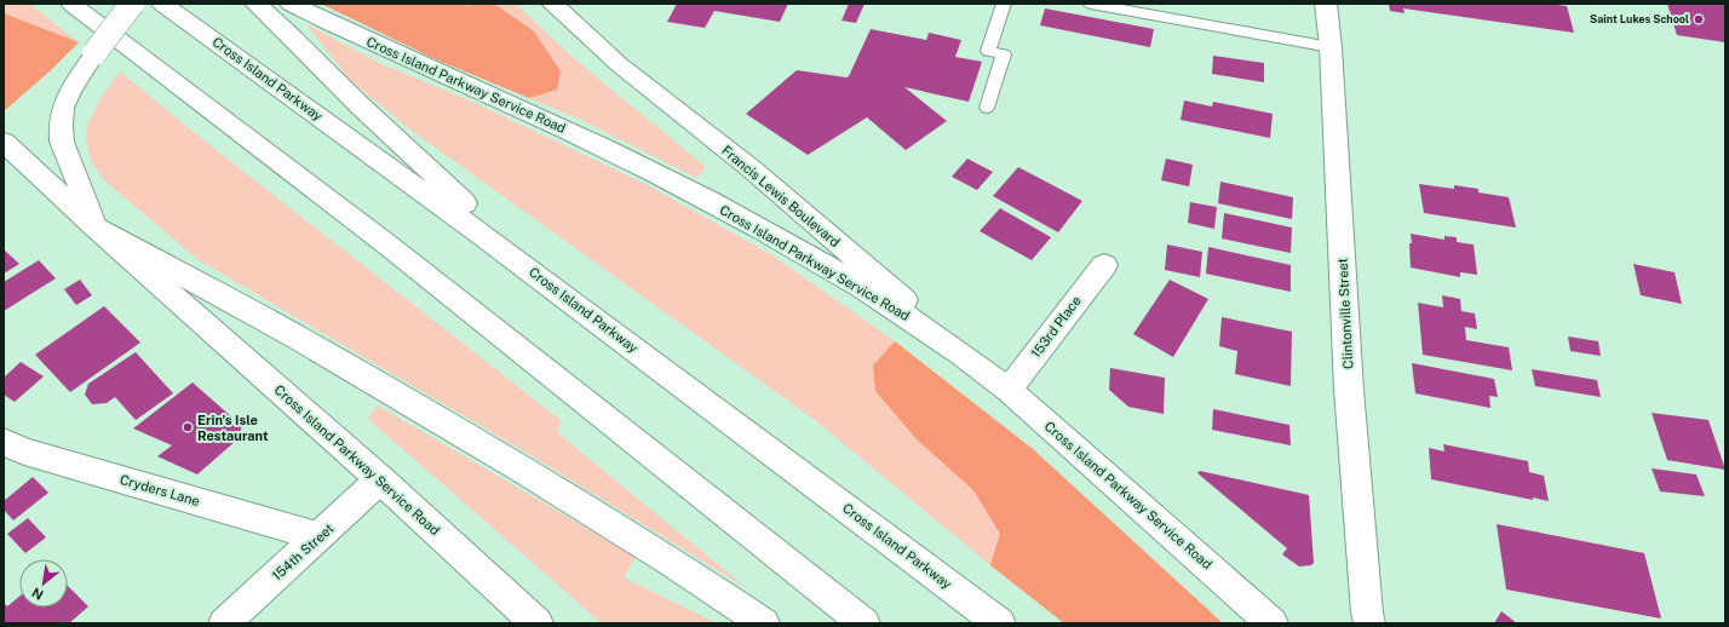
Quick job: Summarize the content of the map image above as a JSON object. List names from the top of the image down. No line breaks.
{"streets":{"main road":["Cross Island Parkway","Cross Island Parkway Service Road","Francis Lewis Boulevard","Clintonville Street","153rd Place","Cryders Lane","154th Street"]},"crossings":[["Cross Island Parkway Service Road","Francis Lewis Boulevard"],["Cross Island Parkway Service Road","153rd Place"],["Cross Island Parkway Service Road","154th Street"],["Francis Lewis Boulevard","153rd Place"],["Cryders Lane","154th Street"]],"places":["Saint Lukes School","Erin’s Isle Restaurant"],"north":"bottom left"}
